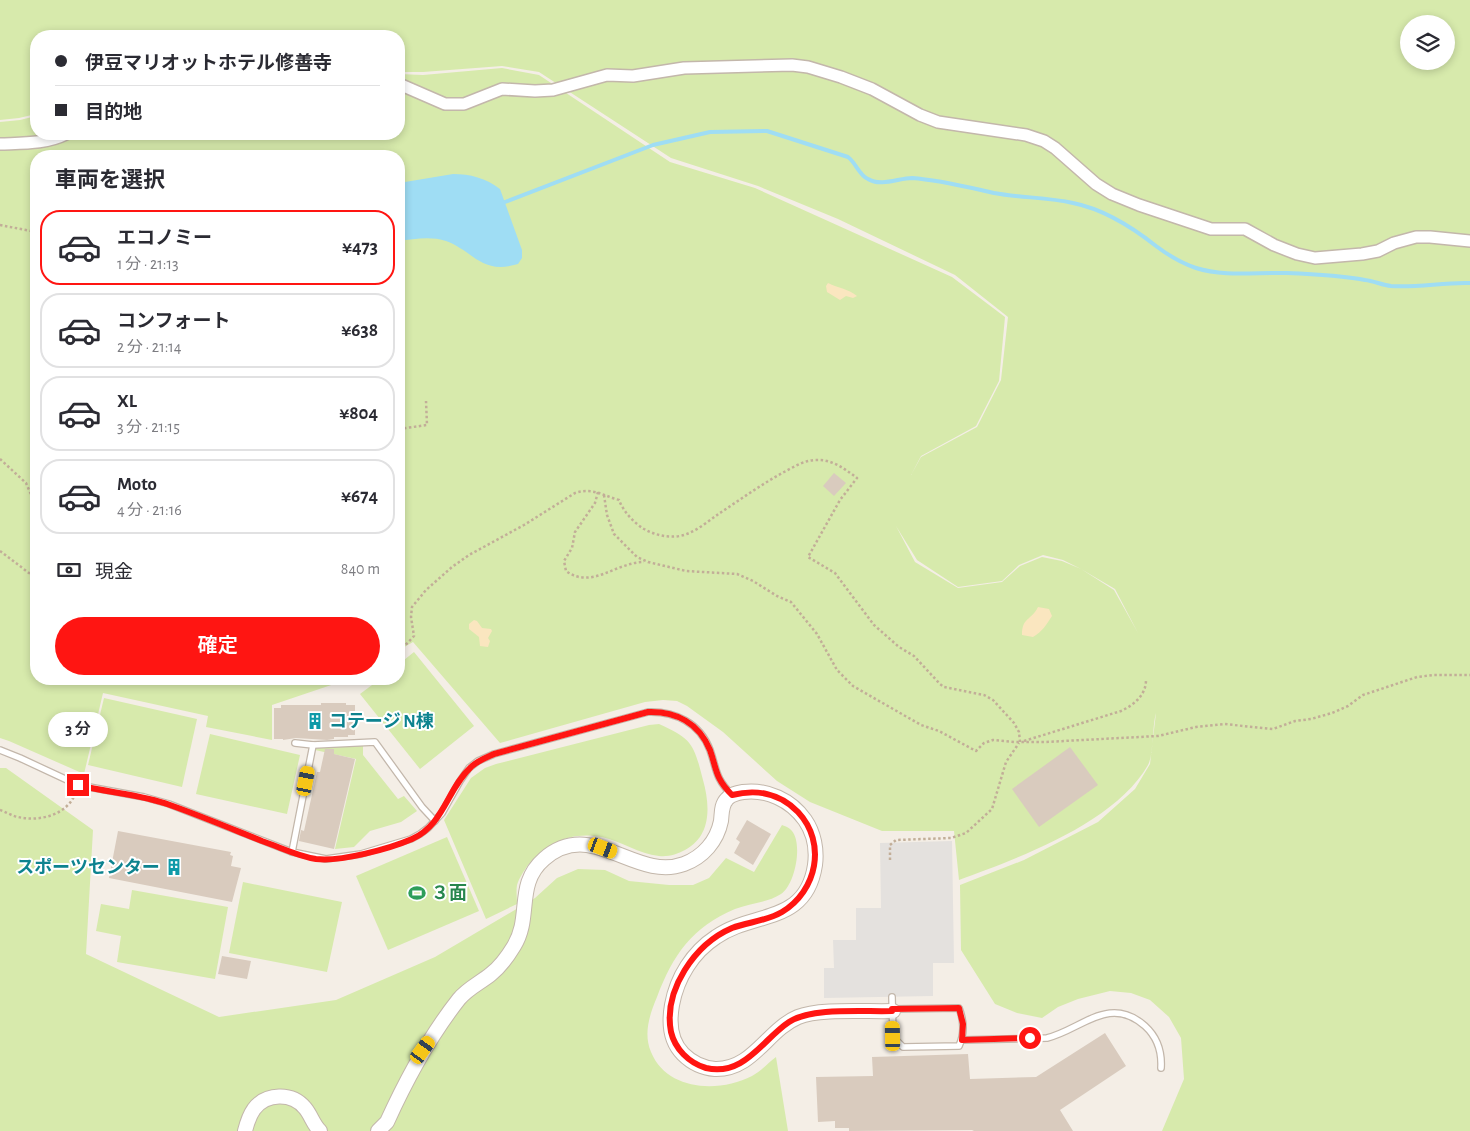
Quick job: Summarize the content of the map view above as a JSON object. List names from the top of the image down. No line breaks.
{"places":{"building":["コテージ N棟","スポーツセンター"],"sports":["３面"]},"page":{"banner":["伊豆マリオットホテル修善寺","目的地"],"heading":"車両を選択","list":[{"name":"エコノミー","note":"1 分 · 21:13","value":"¥473"},{"name":"コンフォート","note":"2 分 · 21:14","value":"¥638"},{"name":"XL","note":"3 分 · 21:15","value":"¥804"},{"name":"Moto","note":"4 分 · 21:16","value":"¥674"}],"pay":["現金","840 m"],"buttons":"確定","bubble":"3 分"}}
